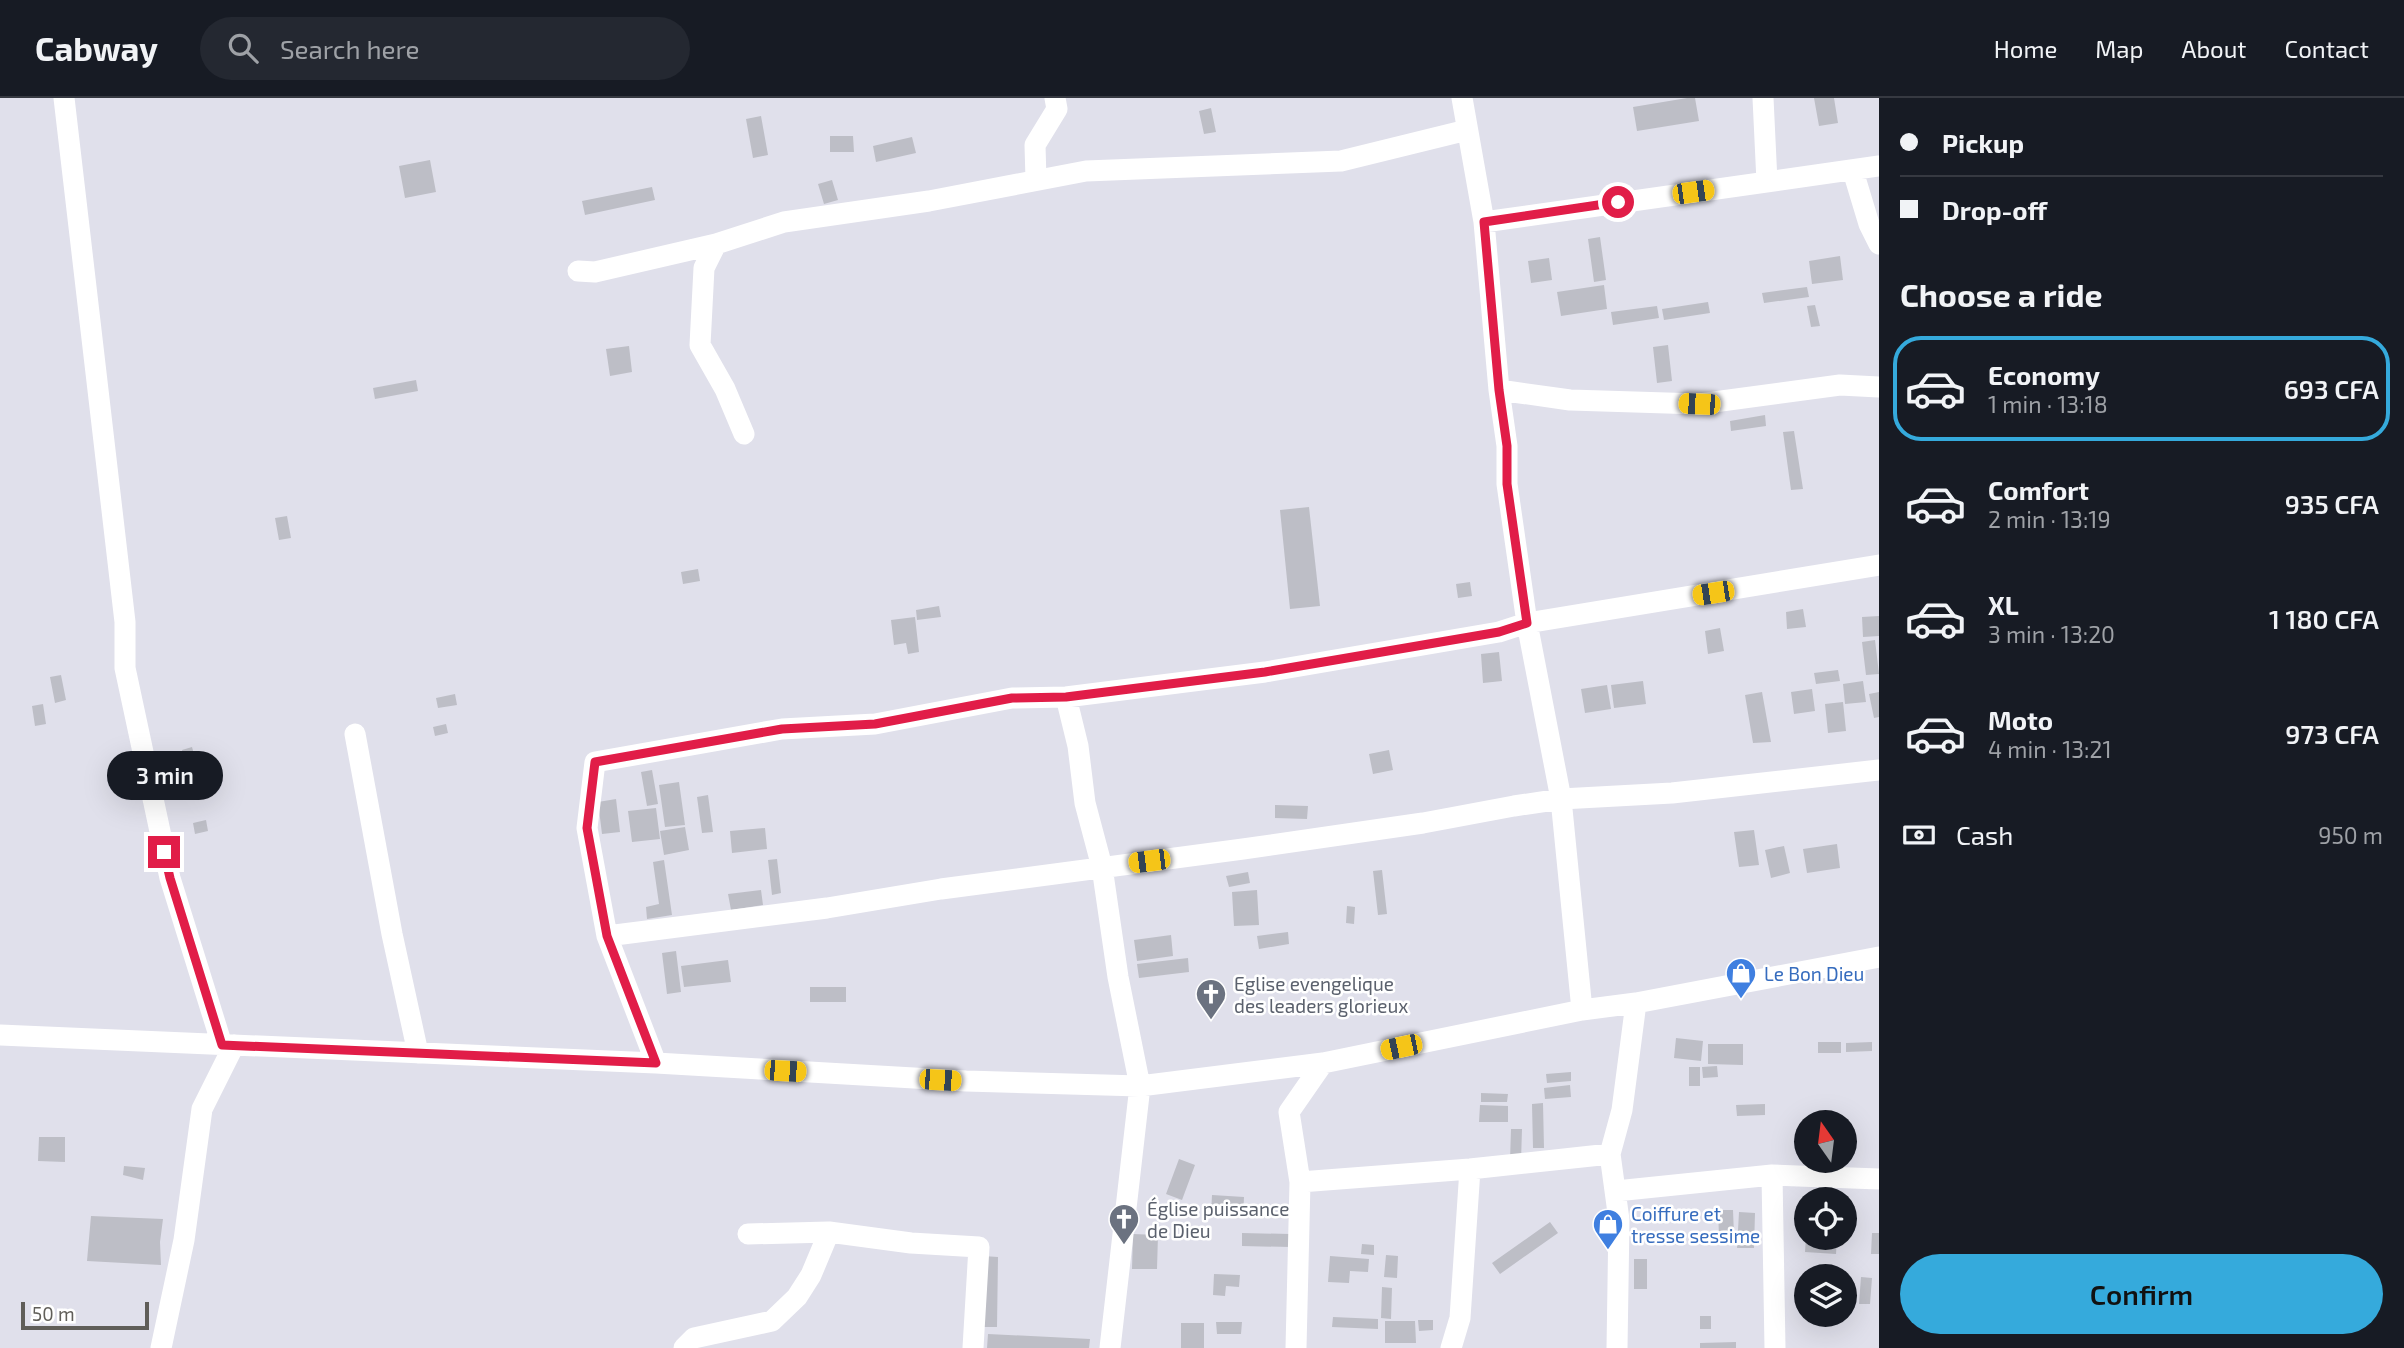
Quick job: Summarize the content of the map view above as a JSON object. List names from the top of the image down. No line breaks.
{"places":{"shop":["Le Bon Dieu","Coiffure et tresse sessime"],"church":["Eglise evengelique des leaders glorieux","Église puissance de Dieu"]},"scale_bar":"50 m","north":"top","page":{"header":"Cabway","search":"Search here","nav":["Home","Map","About","Contact"],"banner":["Pickup","Drop-off"],"heading":"Choose a ride","list":[{"name":"Economy","note":"1 min · 13:18","value":"693 CFA"},{"name":"Comfort","note":"2 min · 13:19","value":"935 CFA"},{"name":"XL","note":"3 min · 13:20","value":"1 180 CFA"},{"name":"Moto","note":"4 min · 13:21","value":"973 CFA"}],"bubble":"3 min","pay":["Cash","950 m"],"buttons":"Confirm","scale":"50 m"}}
